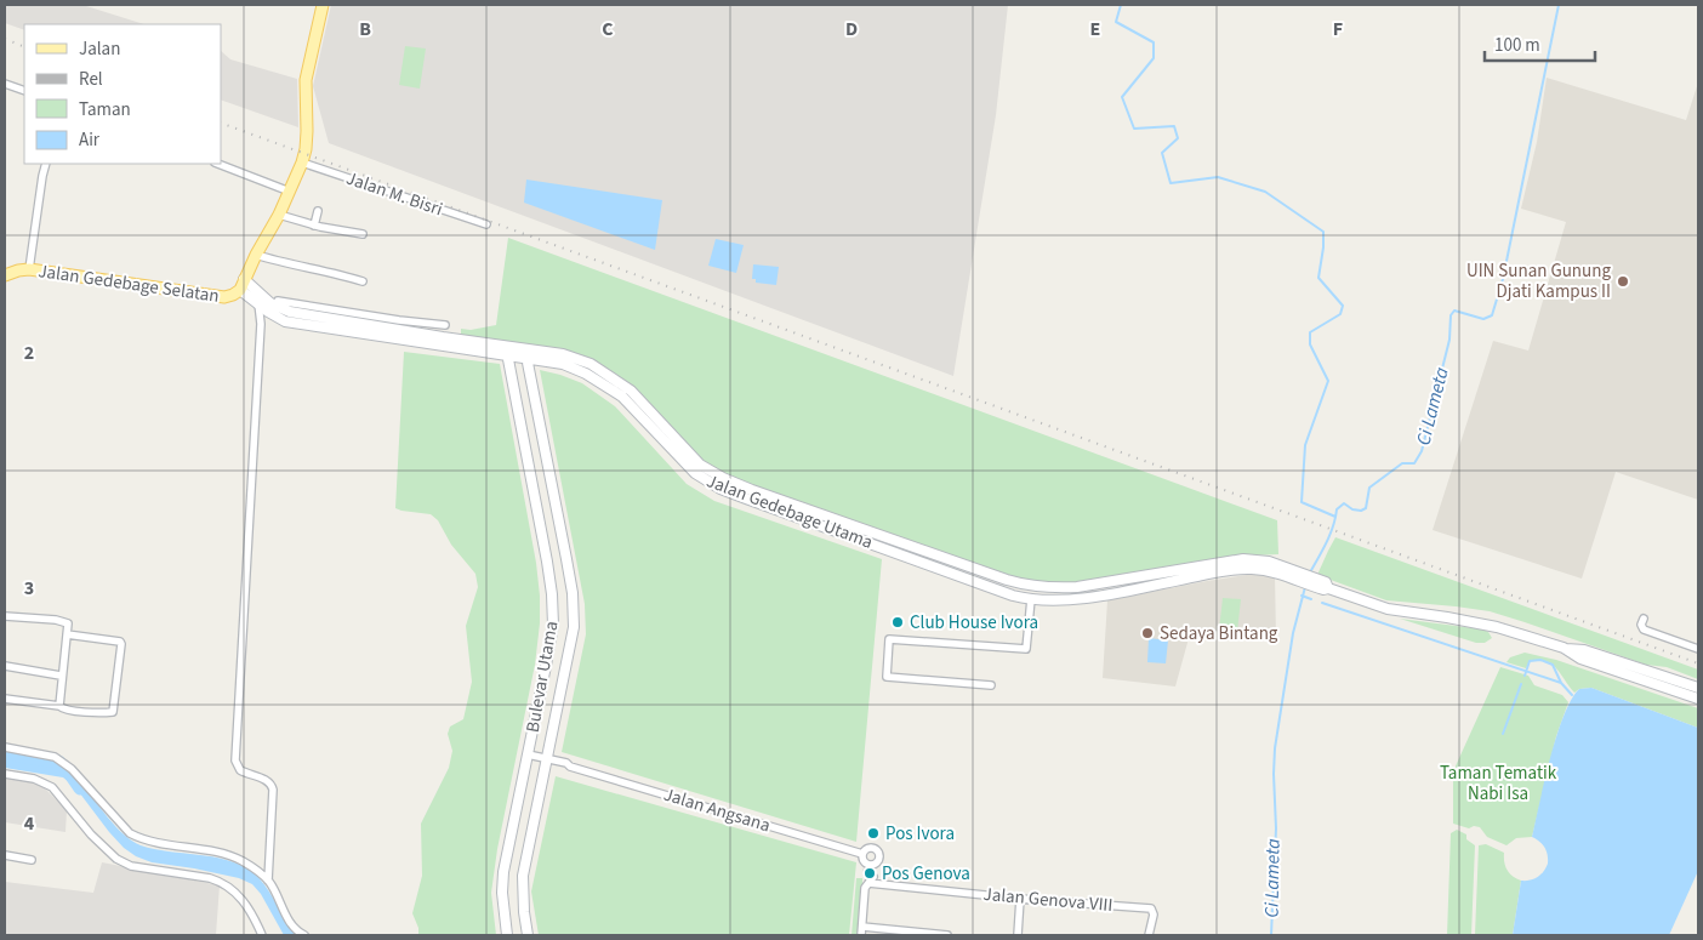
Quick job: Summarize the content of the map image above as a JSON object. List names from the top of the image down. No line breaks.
{"streets":{"main road":["Jalan Gedebage Selatan"],"street":["Jalan M. Bisri","Jalan Gedebage Utama","Bulevar Utama","Jalan Angsana","Jalan Genova VIII"]},"crossings":[["Jalan M. Bisri","Jalan Gedebage Selatan"],["Jalan Gedebage Selatan","Jalan Gedebage Utama"],["Jalan Gedebage Utama","Bulevar Utama"],["Bulevar Utama","Jalan Angsana"],["Jalan Angsana","Jalan Genova VIII"]],"water":["Ci Lameta"],"parks":["Taman Tematik Nabi Isa"],"places":["UIN Sunan Gunung Djati Kampus II","Club House Ivora","Sedaya Bintang","Pos Ivora","Pos Genova"],"legend":["Jalan","Rel","Taman","Air"],"scale_bar":"100 m","grid":{"columns":["B","C","D","E","F"],"rows":["2","3","4"]}}
